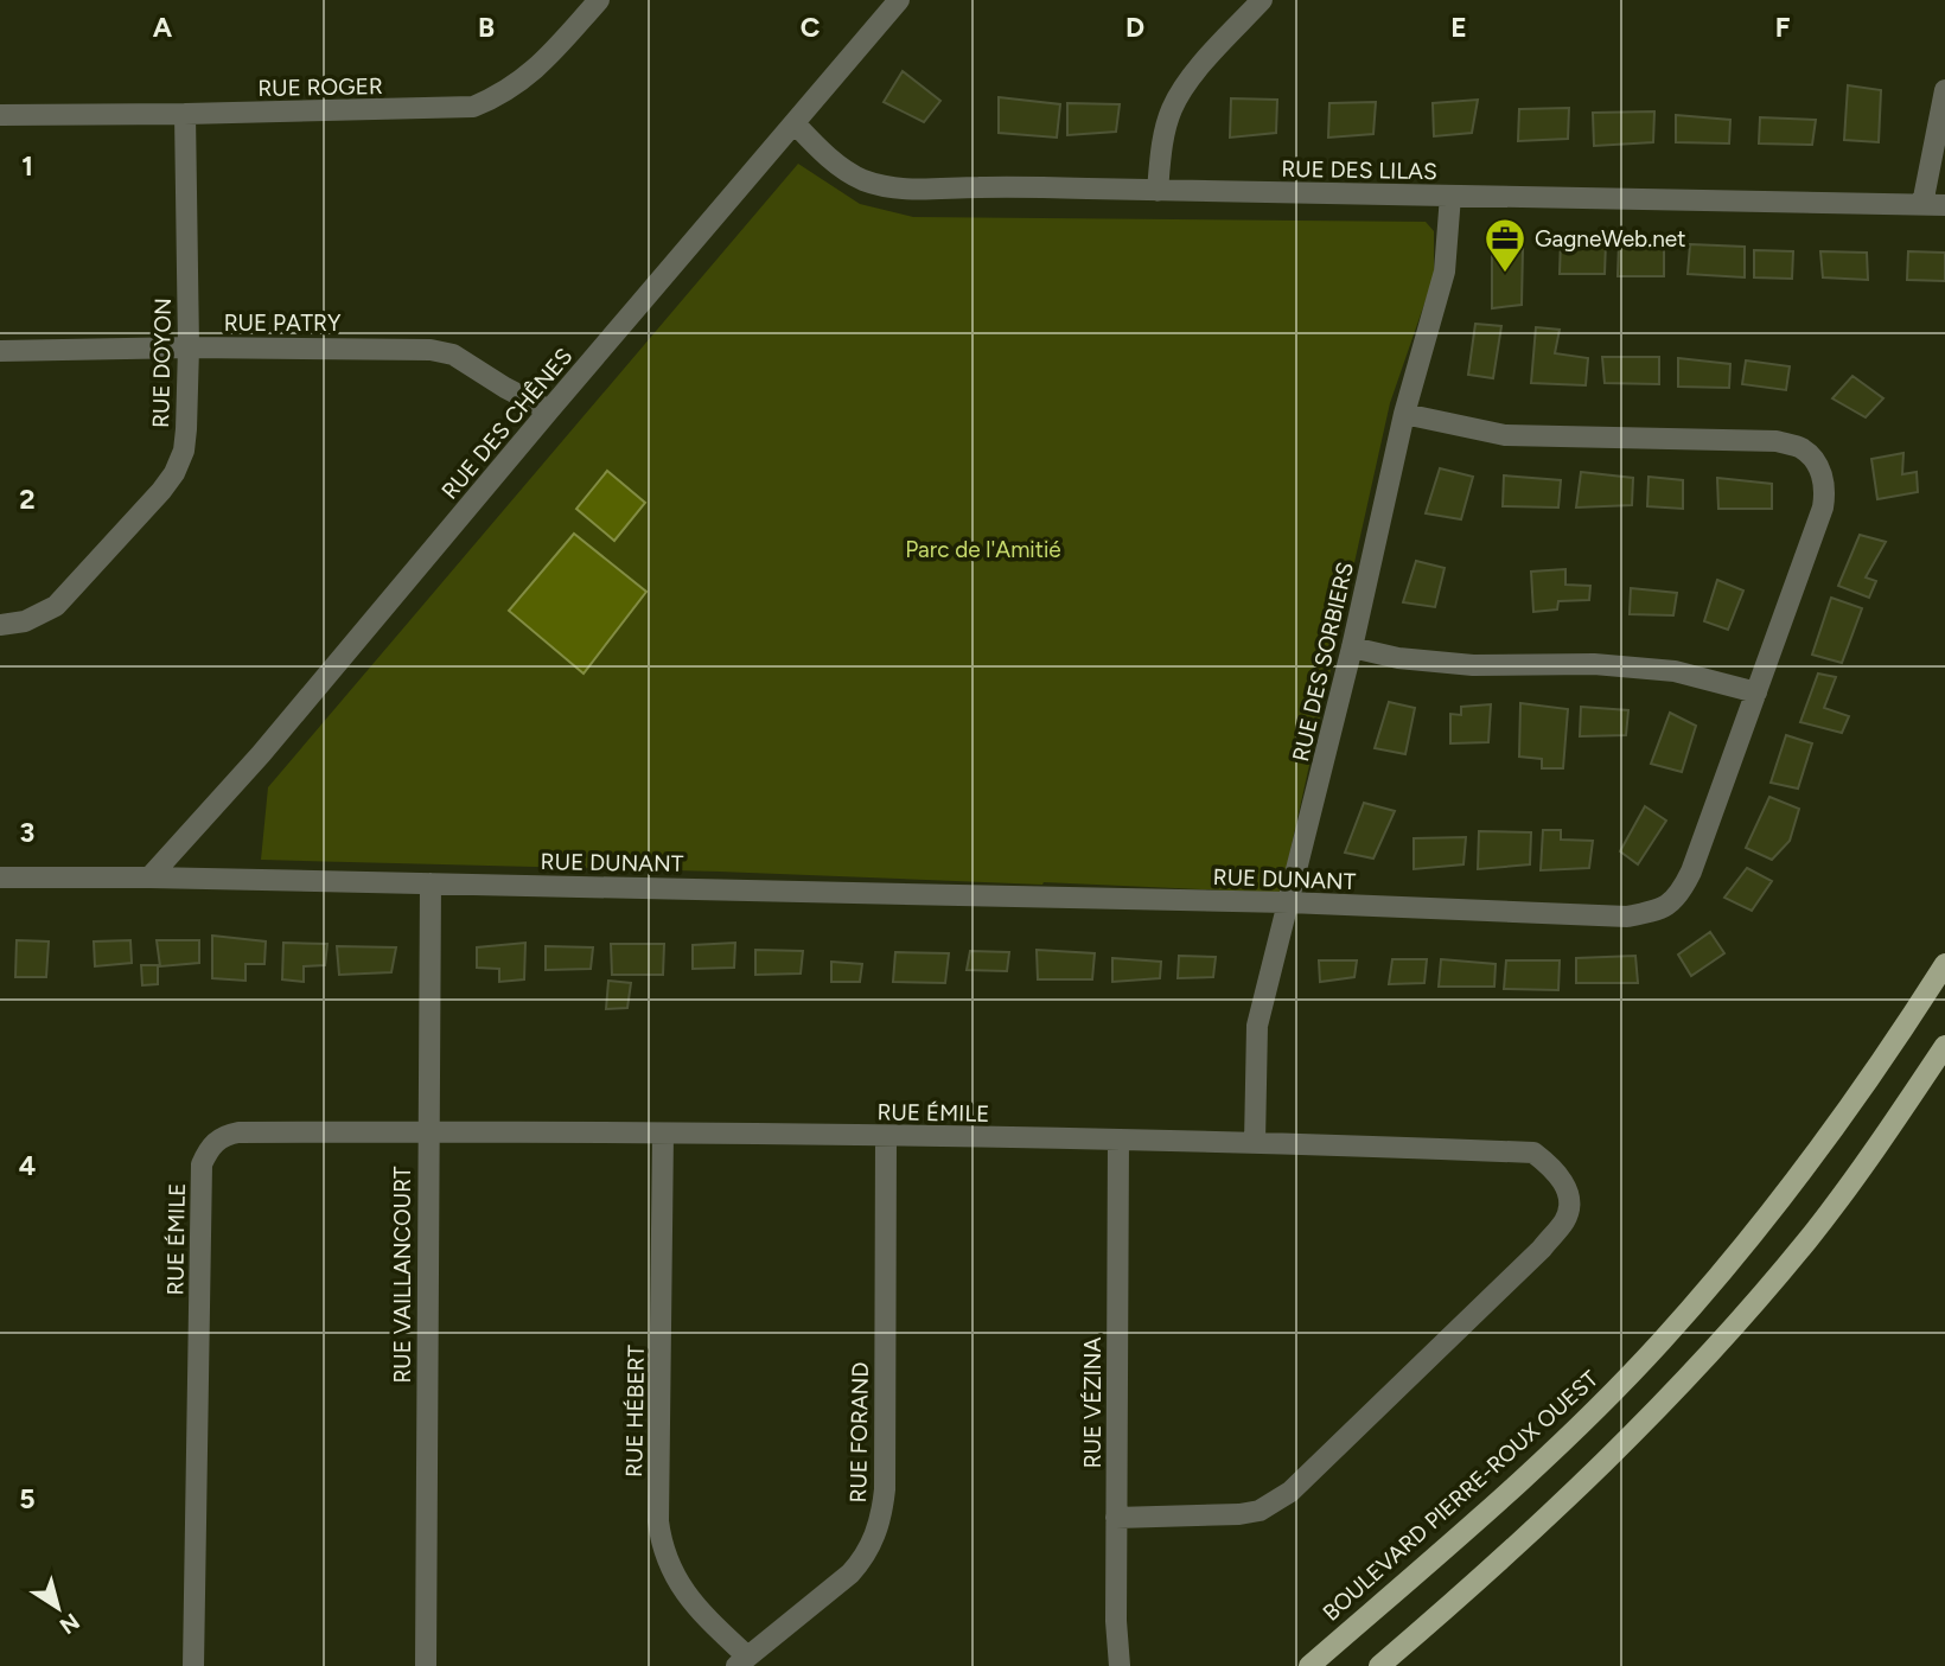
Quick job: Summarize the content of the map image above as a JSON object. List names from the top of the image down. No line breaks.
{"streets":{"main road":["BOULEVARD PIERRE-ROUX OUEST"],"street":["RUE ROGER","RUE DES LILAS","RUE PATRY","RUE DOYON","RUE DES CHÊNES","RUE DES SORBIERS","RUE DUNANT","RUE ÉMILE","RUE VAILLANCOURT","RUE VÉZINA","RUE HÉBERT","RUE FORAND"]},"crossings":[["RUE ROGER","RUE DOYON"],["RUE DES LILAS","RUE DES CHÊNES"],["RUE DES LILAS","RUE DES SORBIERS"],["RUE PATRY","RUE DOYON"],["RUE PATRY","RUE DES CHÊNES"],["RUE DES CHÊNES","RUE DUNANT"],["RUE DES SORBIERS","RUE DUNANT"],["RUE DES SORBIERS","RUE ÉMILE"],["RUE DUNANT","RUE VAILLANCOURT"],["RUE ÉMILE","RUE VAILLANCOURT"],["RUE ÉMILE","RUE VÉZINA"],["RUE ÉMILE","RUE HÉBERT"],["RUE ÉMILE","RUE FORAND"],["RUE HÉBERT","RUE FORAND"]],"parks":["Parc de l'Amitié"],"places":{"office":["GagneWeb.net"]},"north":"bottom right","grid":{"columns":["A","B","C","D","E","F"],"rows":["1","2","3","4","5"]}}
